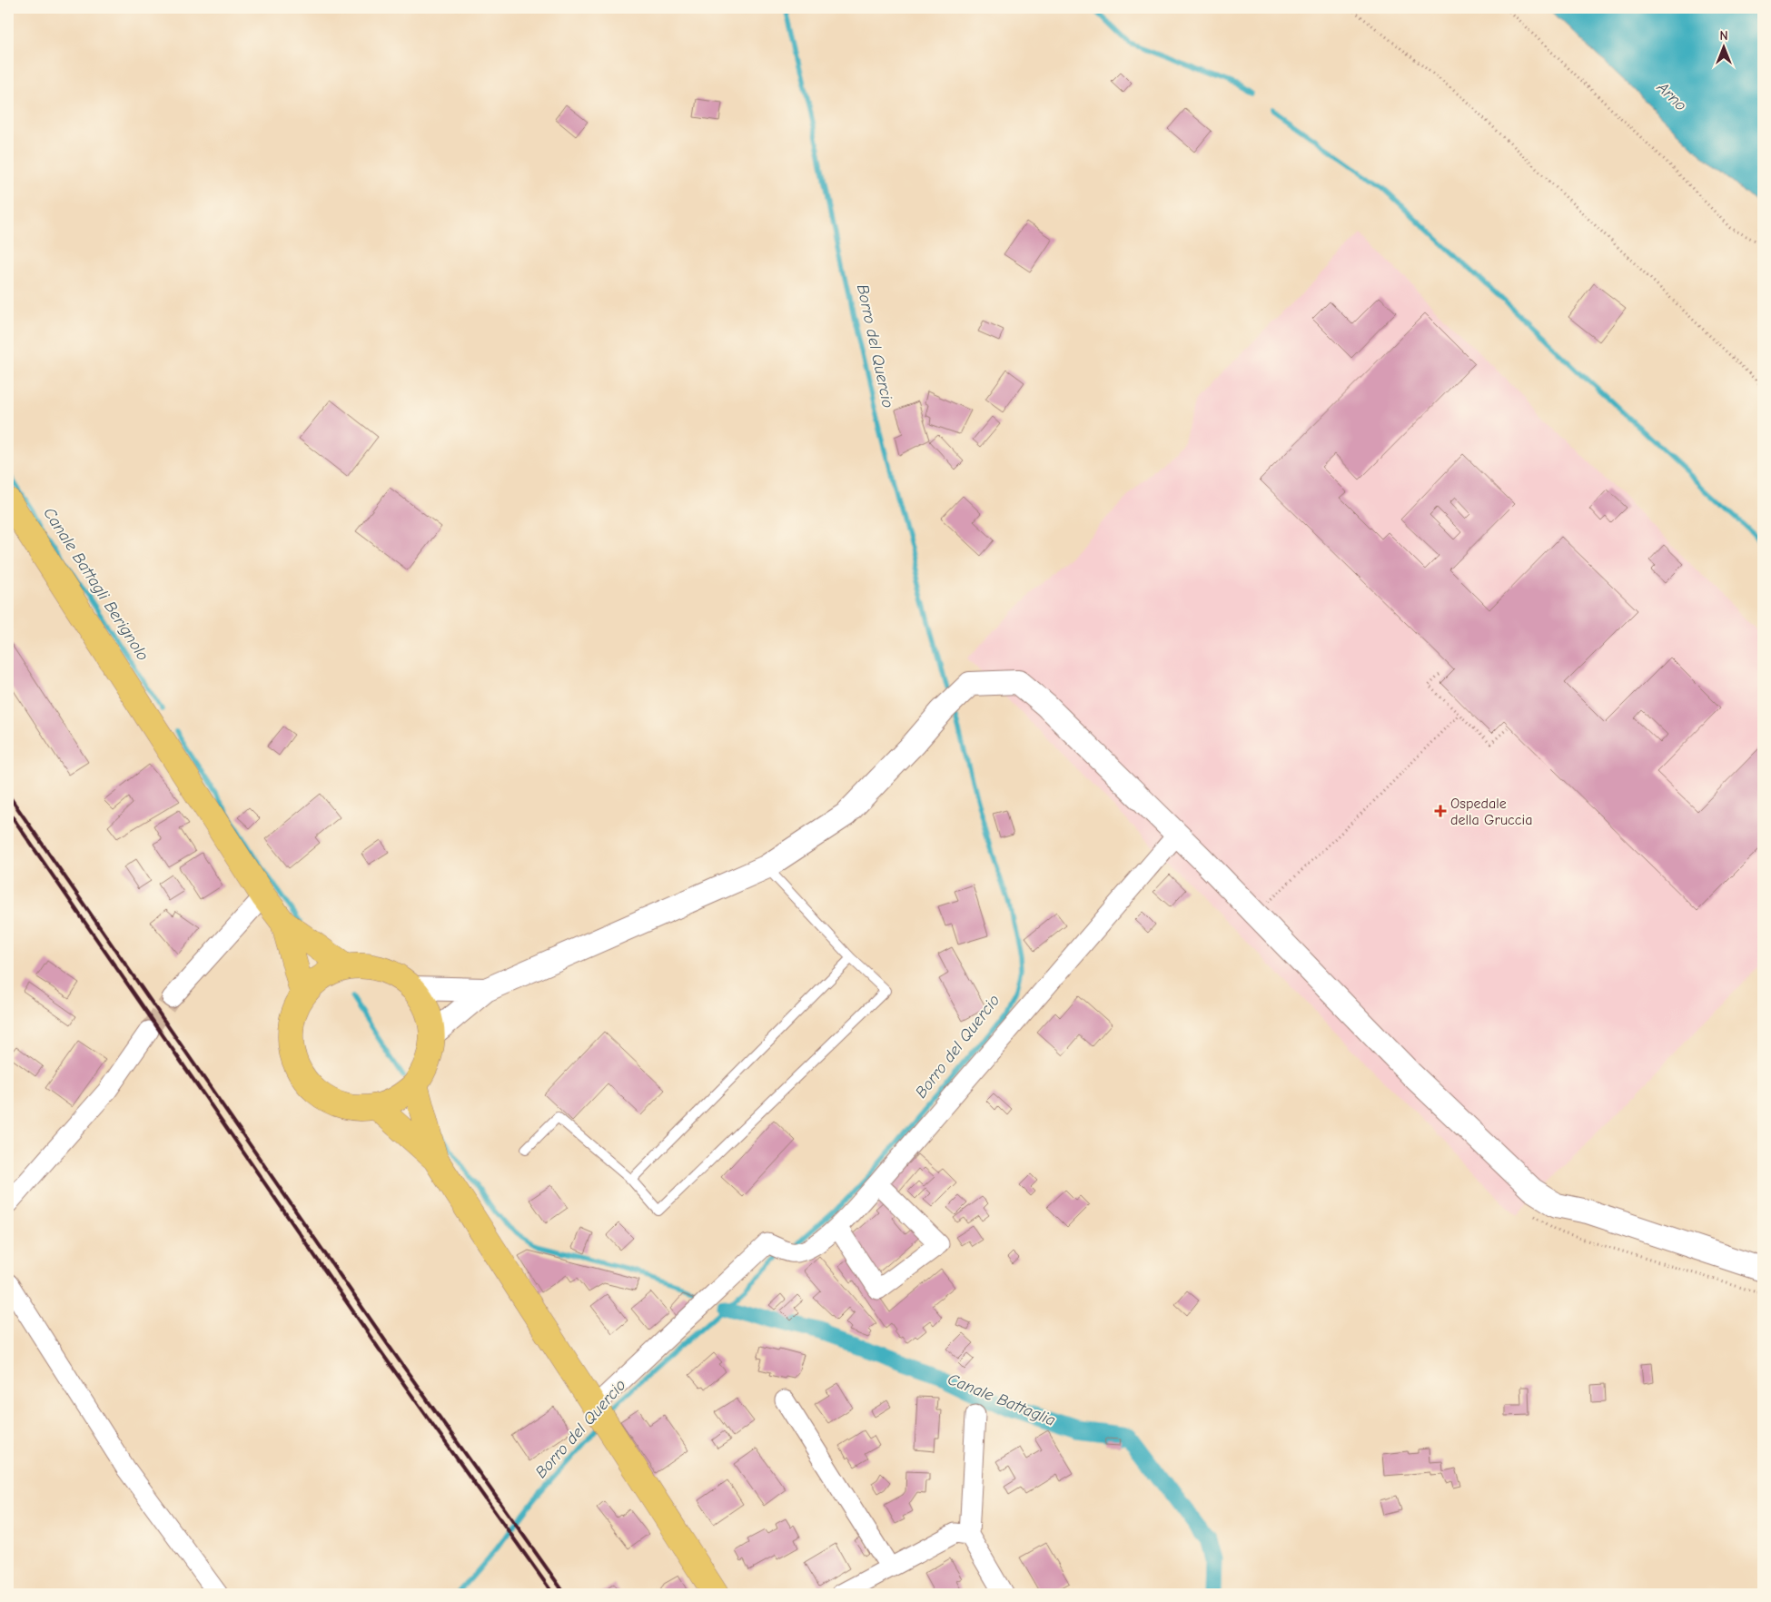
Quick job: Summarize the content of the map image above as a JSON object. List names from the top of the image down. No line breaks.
{"water":["Arno","Borro del Quercio","Canale Battagli Berignolo","Canale Battaglia"],"places":{"health":["Ospedale della Gruccia"]},"north":"top"}
